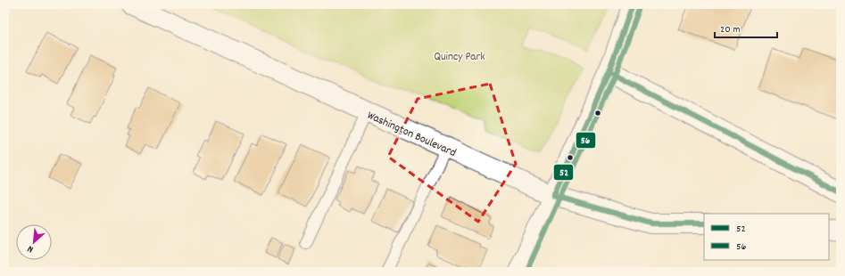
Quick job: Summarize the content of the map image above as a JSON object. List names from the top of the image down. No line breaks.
{"streets":{"main road":["Washington Boulevard"]},"parks":["Quincy Park"],"lines":["transit line 52","transit line 56"],"legend":["52","56"],"scale_bar":"20 m","north":"bottom left"}
